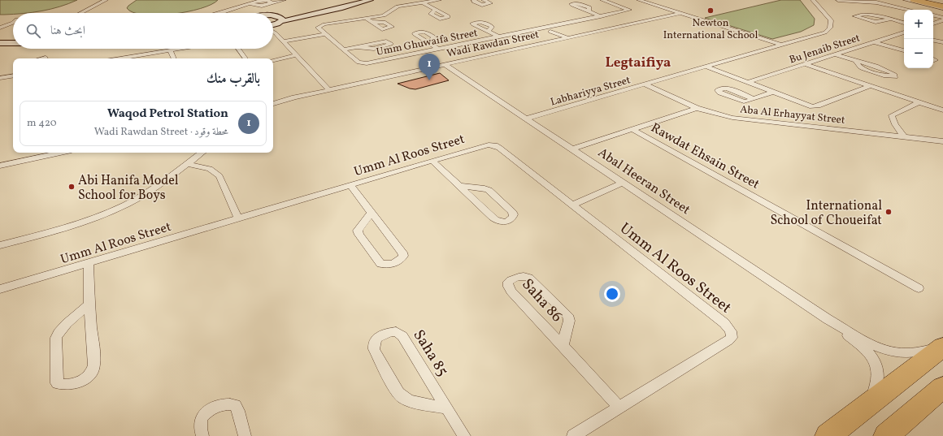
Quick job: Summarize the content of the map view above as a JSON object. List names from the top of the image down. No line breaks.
{"streets":{"street":["Umm Ghuwaifa Street","Wadi Rawdan Street","Bu Jenaib Street","Labhariyya Street","Aba Al Erhayyat Street","Umm Al Roos Street","Rawdat Ehsain Street","Abal Heeran Street","Saha 86","Saha 85"]},"crossings":[["Wadi Rawdan Street","Abal Heeran Street"],["Labhariyya Street","Aba Al Erhayyat Street"],["Labhariyya Street","Abal Heeran Street"],["Umm Al Roos Street","Saha 86"]],"districts":["Legtaifiya"],"places":["Newton International School","Abi Hanifa Model School for Boys","International School of Choueifat"],"page":{"map_buttons":["+","−"],"search":"ابحث هنا","pins":"1","heading":"بالقرب منك","list":[{"mark":"1","name":"Waqod Petrol Station","note":"محطة وقود · Wadi Rawdan Street","value":"420 m"}]}}
